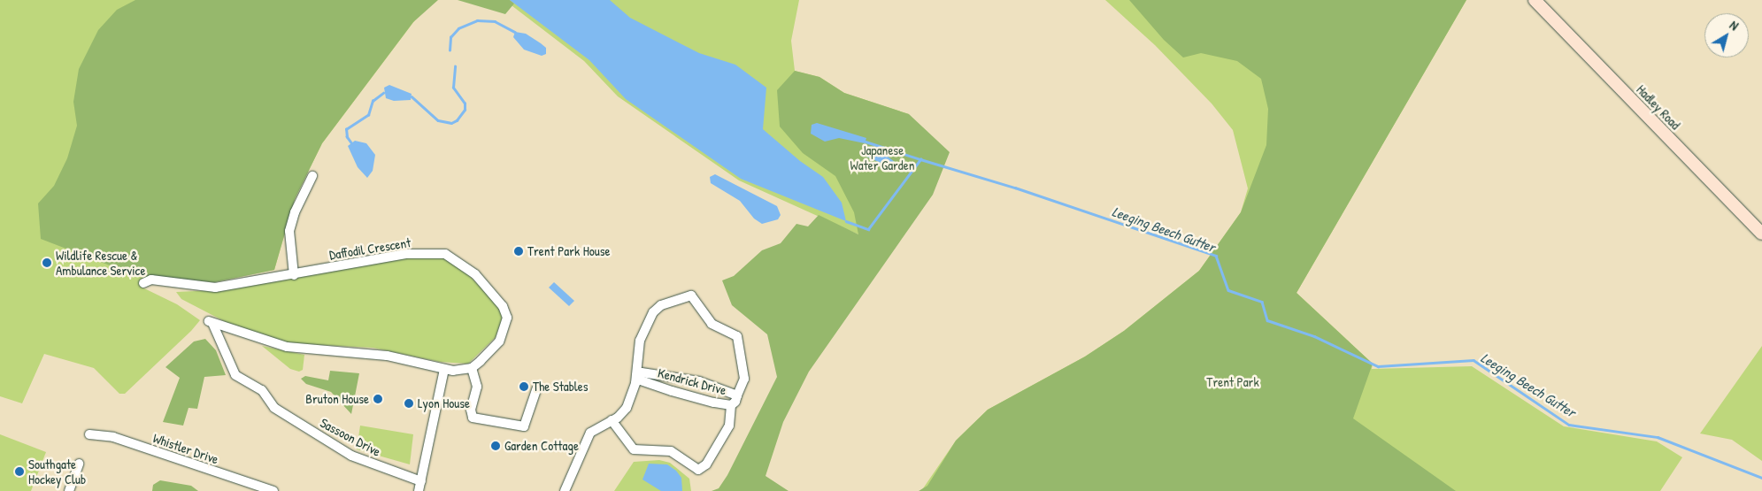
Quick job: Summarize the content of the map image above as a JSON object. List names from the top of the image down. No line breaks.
{"streets":{"street":["Hadley Road","Daffodil Crescent","Kendrick Drive","Sassoon Drive","Whistler Drive"]},"water":["Leeging Beech Gutter"],"parks":["Japanese Water Garden","Trent Park"],"places":["Trent Park House","Wildlife Rescue & Ambulance Service","The Stables","Bruton House","Lyon House","Garden Cottage","Southgate Hockey Club"],"north":"top right"}
